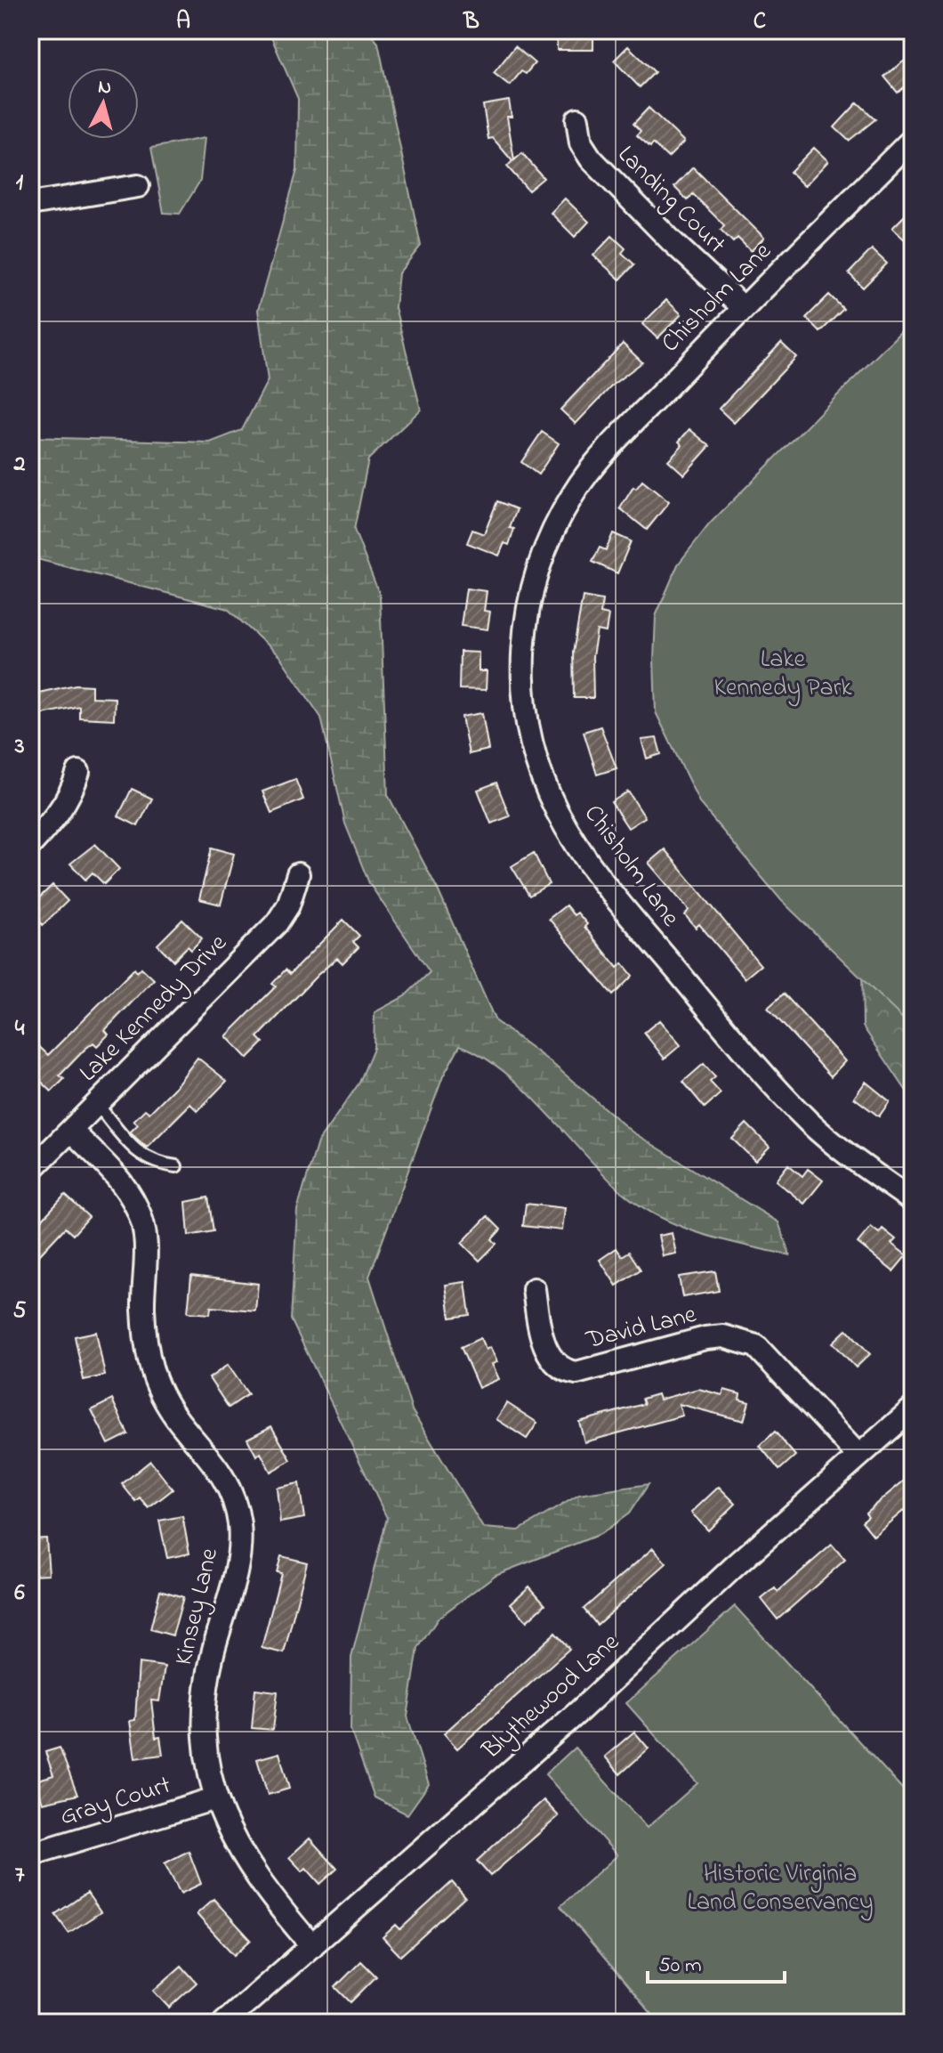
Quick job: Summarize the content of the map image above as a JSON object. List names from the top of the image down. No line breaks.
{"streets":{"street":["Landing Court","Chisholm Lane","Lake Kennedy Drive","David Lane","Kinsey Lane","Blythewood Lane","Gray Court"]},"crossings":[["Landing Court","Chisholm Lane"],["Lake Kennedy Drive","Kinsey Lane"],["David Lane","Blythewood Lane"],["Kinsey Lane","Blythewood Lane"],["Kinsey Lane","Gray Court"]],"parks":["Lake Kennedy Park","Historic Virginia Land Conservancy"],"scale_bar":"50 m","north":"top","grid":{"columns":["A","B","C"],"rows":["1","2","3","4","5","6","7"]}}
